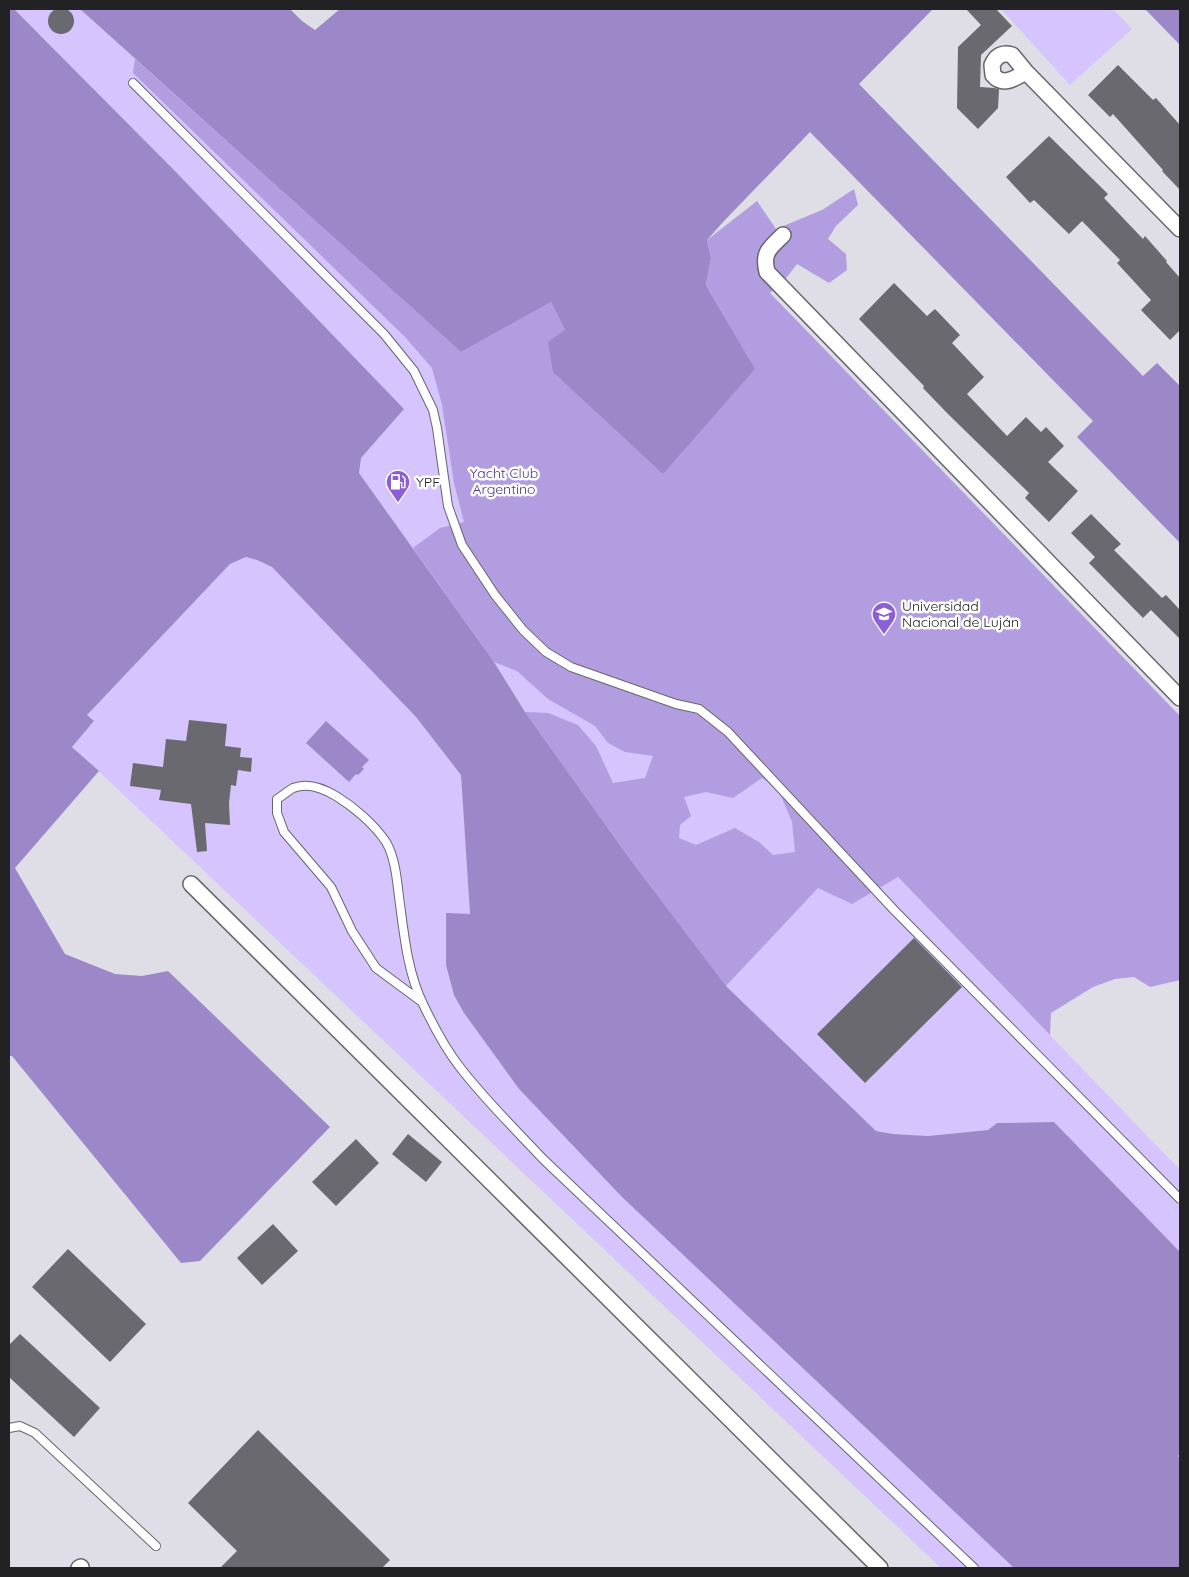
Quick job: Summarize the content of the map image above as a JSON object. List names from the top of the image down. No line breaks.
{"parks":["Yacht Club Argentino"],"places":{"fuel station":["YPF"],"school or university":["Universidad Nacional de Luján"]}}
